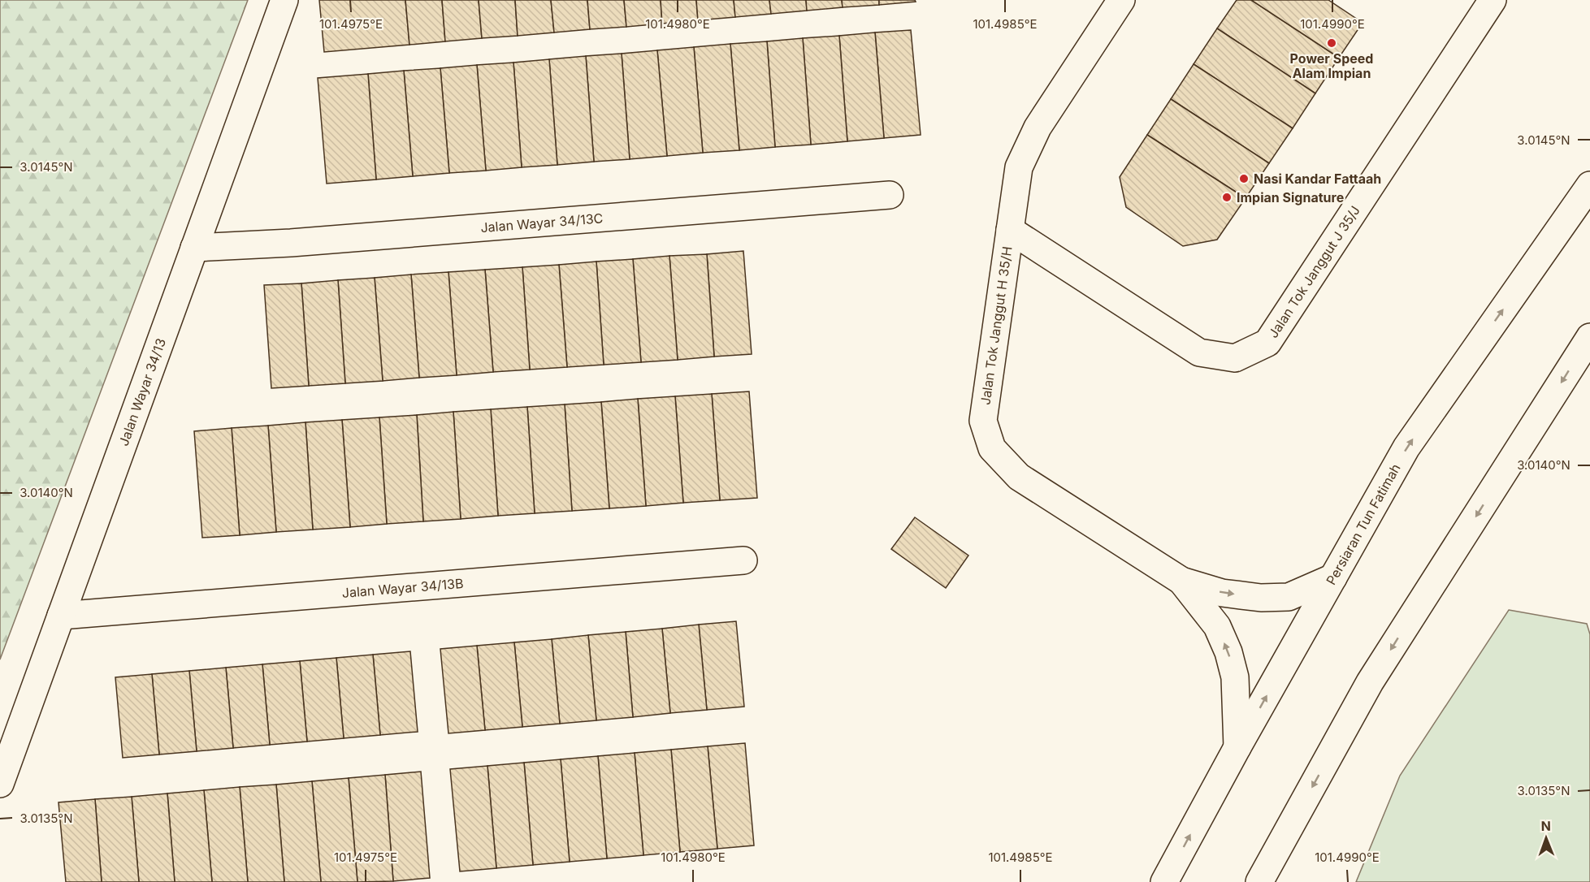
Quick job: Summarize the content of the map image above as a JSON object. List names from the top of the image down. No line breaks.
{"streets":{"street":["Jalan Wayar 34/13C","Jalan Tok Janggut J 35/J","Jalan Tok Janggut H 35/H","Jalan Wayar 34/13","Persiaran Tun Fatimah","Jalan Wayar 34/13B"]},"crossings":[["Jalan Wayar 34/13C","Jalan Wayar 34/13"],["Jalan Tok Janggut J 35/J","Jalan Tok Janggut H 35/H"],["Jalan Wayar 34/13","Jalan Wayar 34/13B"]],"places":["Power Speed Alam Impian","Nasi Kandar Fattaah","Impian Signature"],"north":"top","coordinates":["101.4975°E","101.4980°E","101.4985°E","101.4990°E","3.0145°N","3.0140°N","3.0135°N"]}
